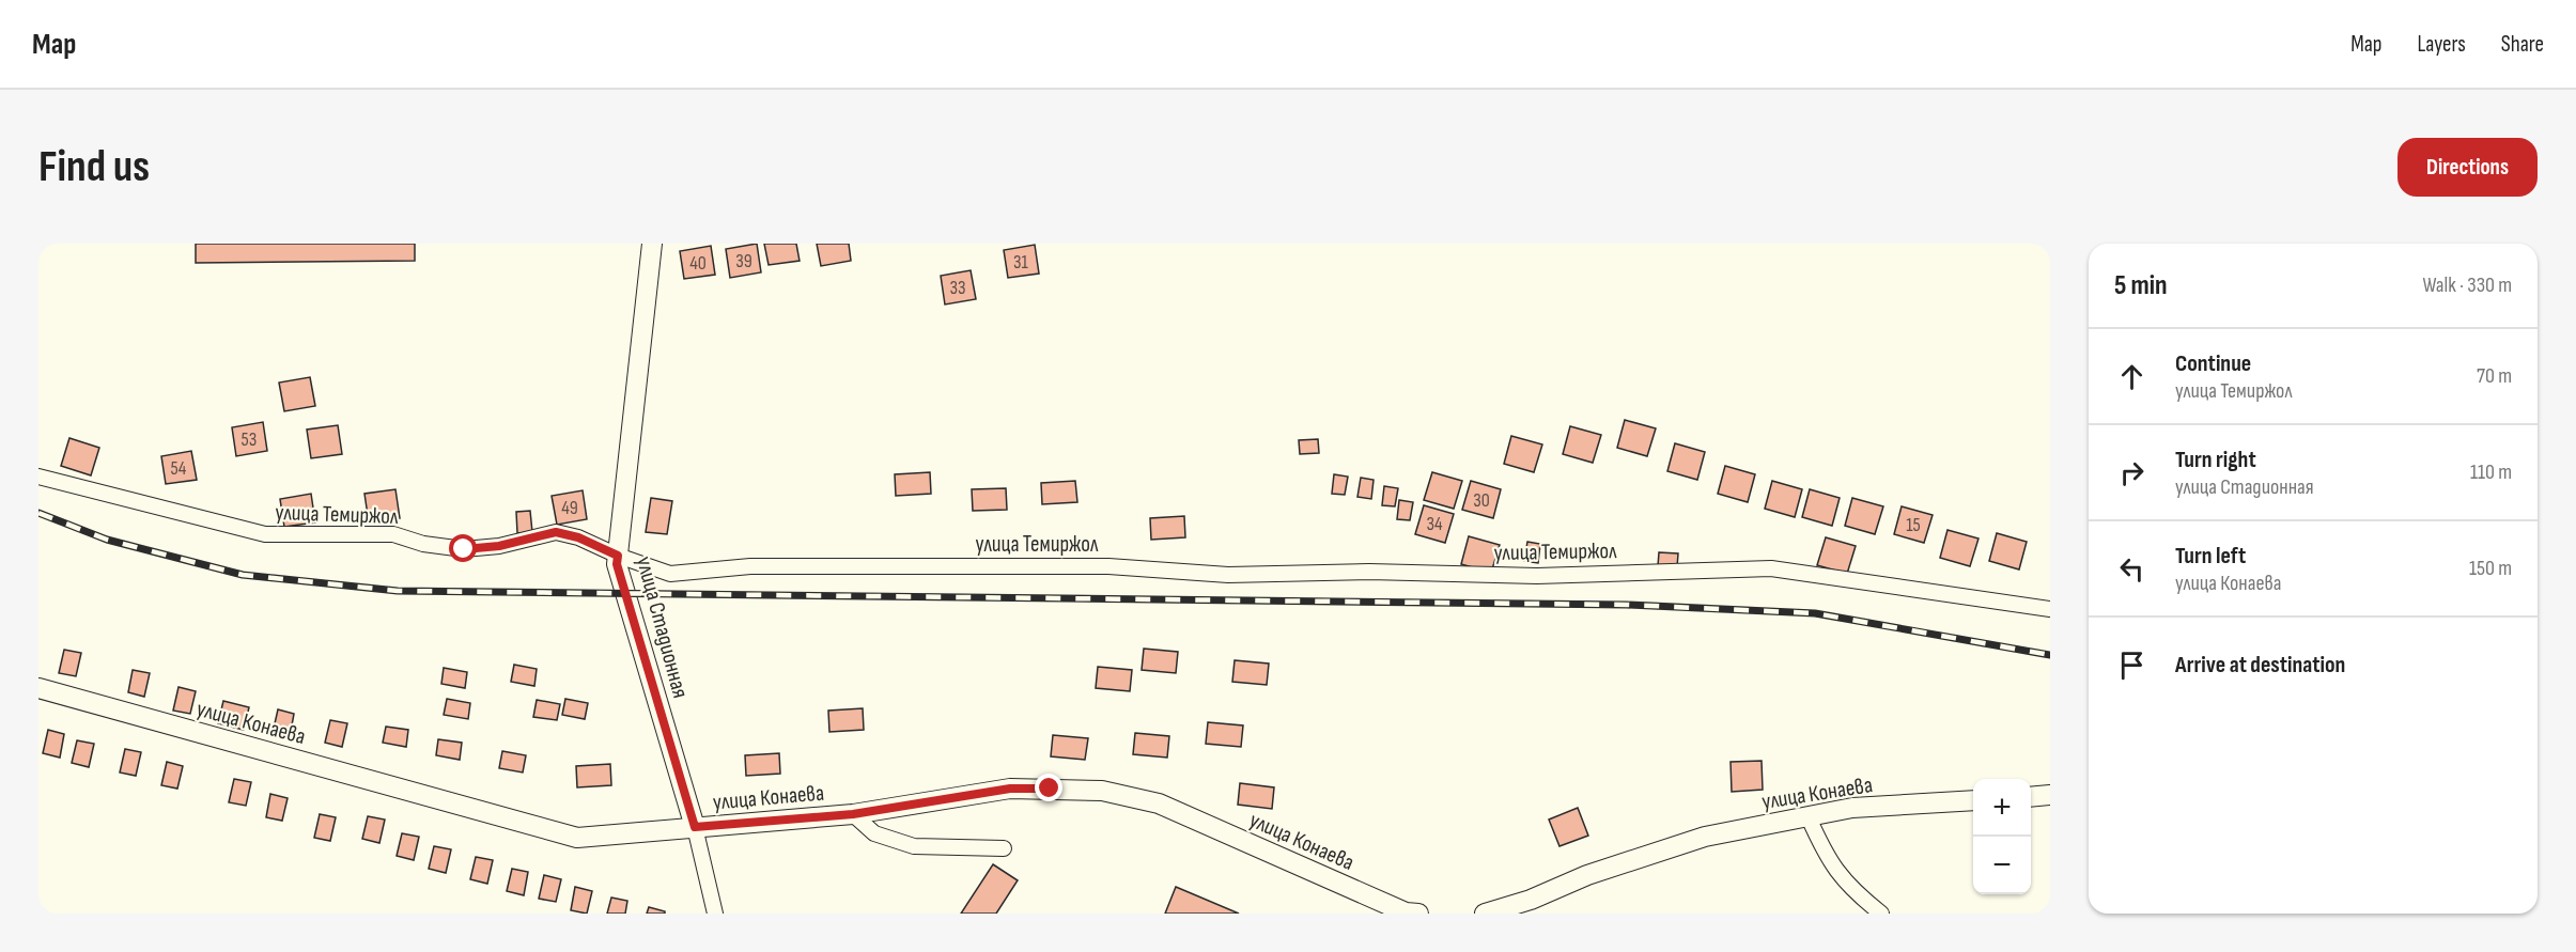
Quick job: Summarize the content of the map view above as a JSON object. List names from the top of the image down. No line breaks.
{"streets":{"street":["улица Темиржол","улица Стадионная","улица Конаева"]},"crossings":[["улица Темиржол","улица Стадионная"],["улица Стадионная","улица Конаева"]],"house_numbers":["39","31","40","33","53","54","30","49","34","15"],"page":{"header":"Map","nav":["Map","Layers","Share"],"buttons":"Directions","title":"Find us","heading":["5 min","Walk · 330 m"],"list":[["Continue","улица Темиржол","70 m"],["Turn right","улица Стадионная","110 m"],["Turn left","улица Конаева","150 m"],"Arrive at destination"],"map_buttons":["+","−"]}}
